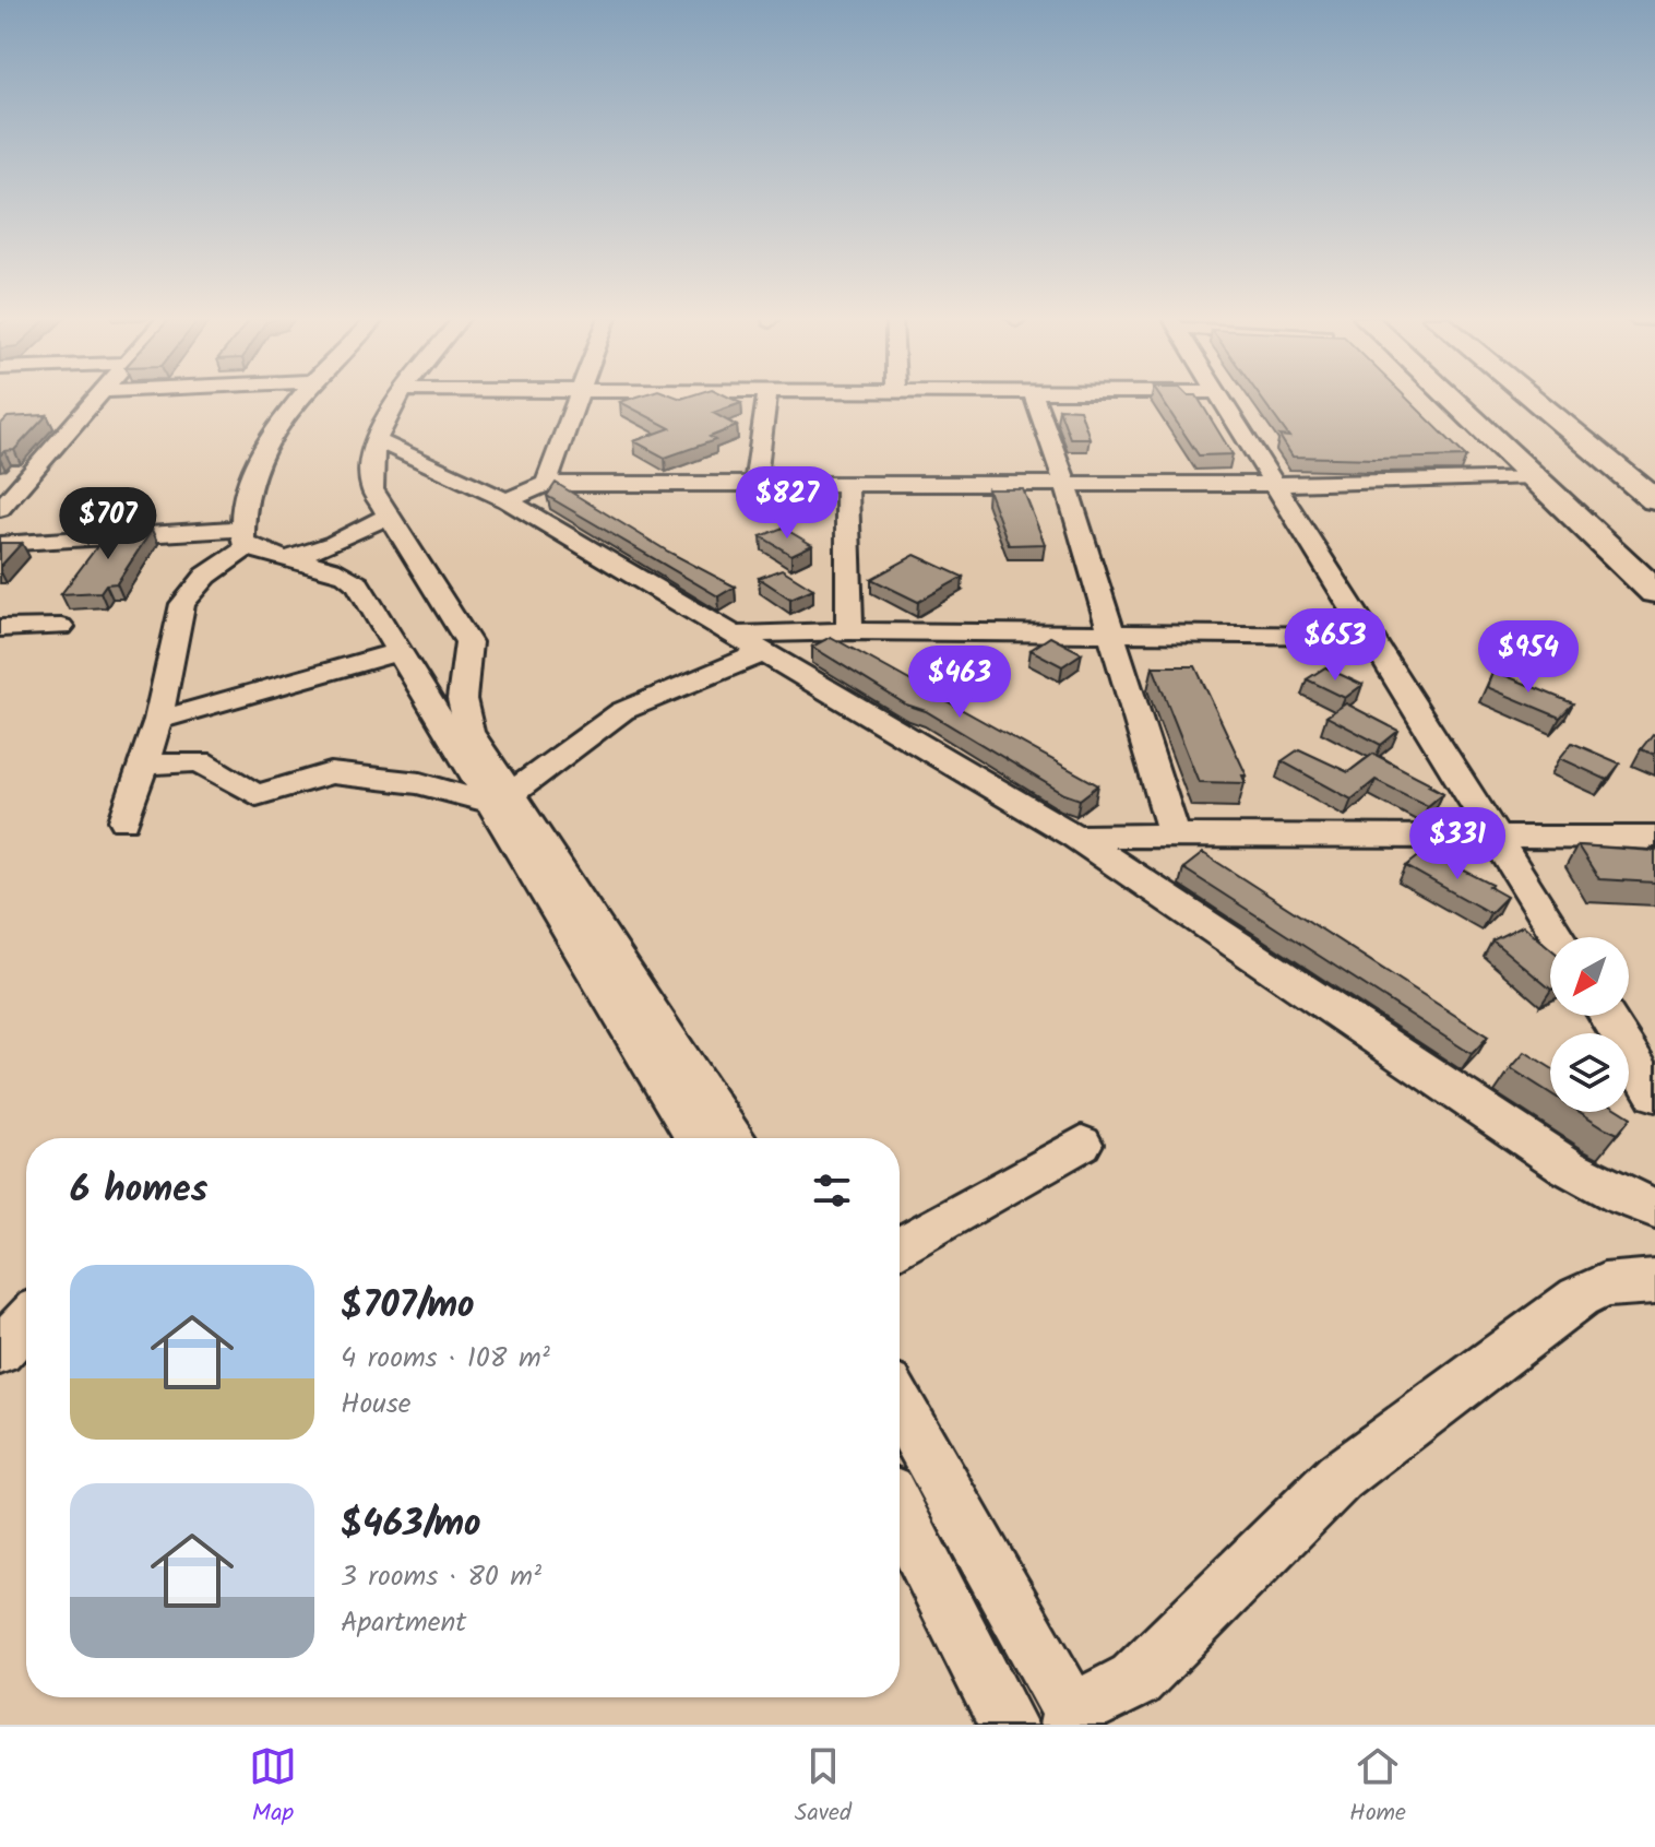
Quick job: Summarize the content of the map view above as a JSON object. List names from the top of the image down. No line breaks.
{"north":"bottom left","page":{"price":["$827","$707","$653","$954","$463","$331"],"heading":"6 homes","list":[{"name":"$707/mo","note":"4 rooms · 108 m² · House"},{"name":"$463/mo","note":"3 rooms · 80 m² · Apartment"}],"tabs":["Map","Saved","Home"]}}
